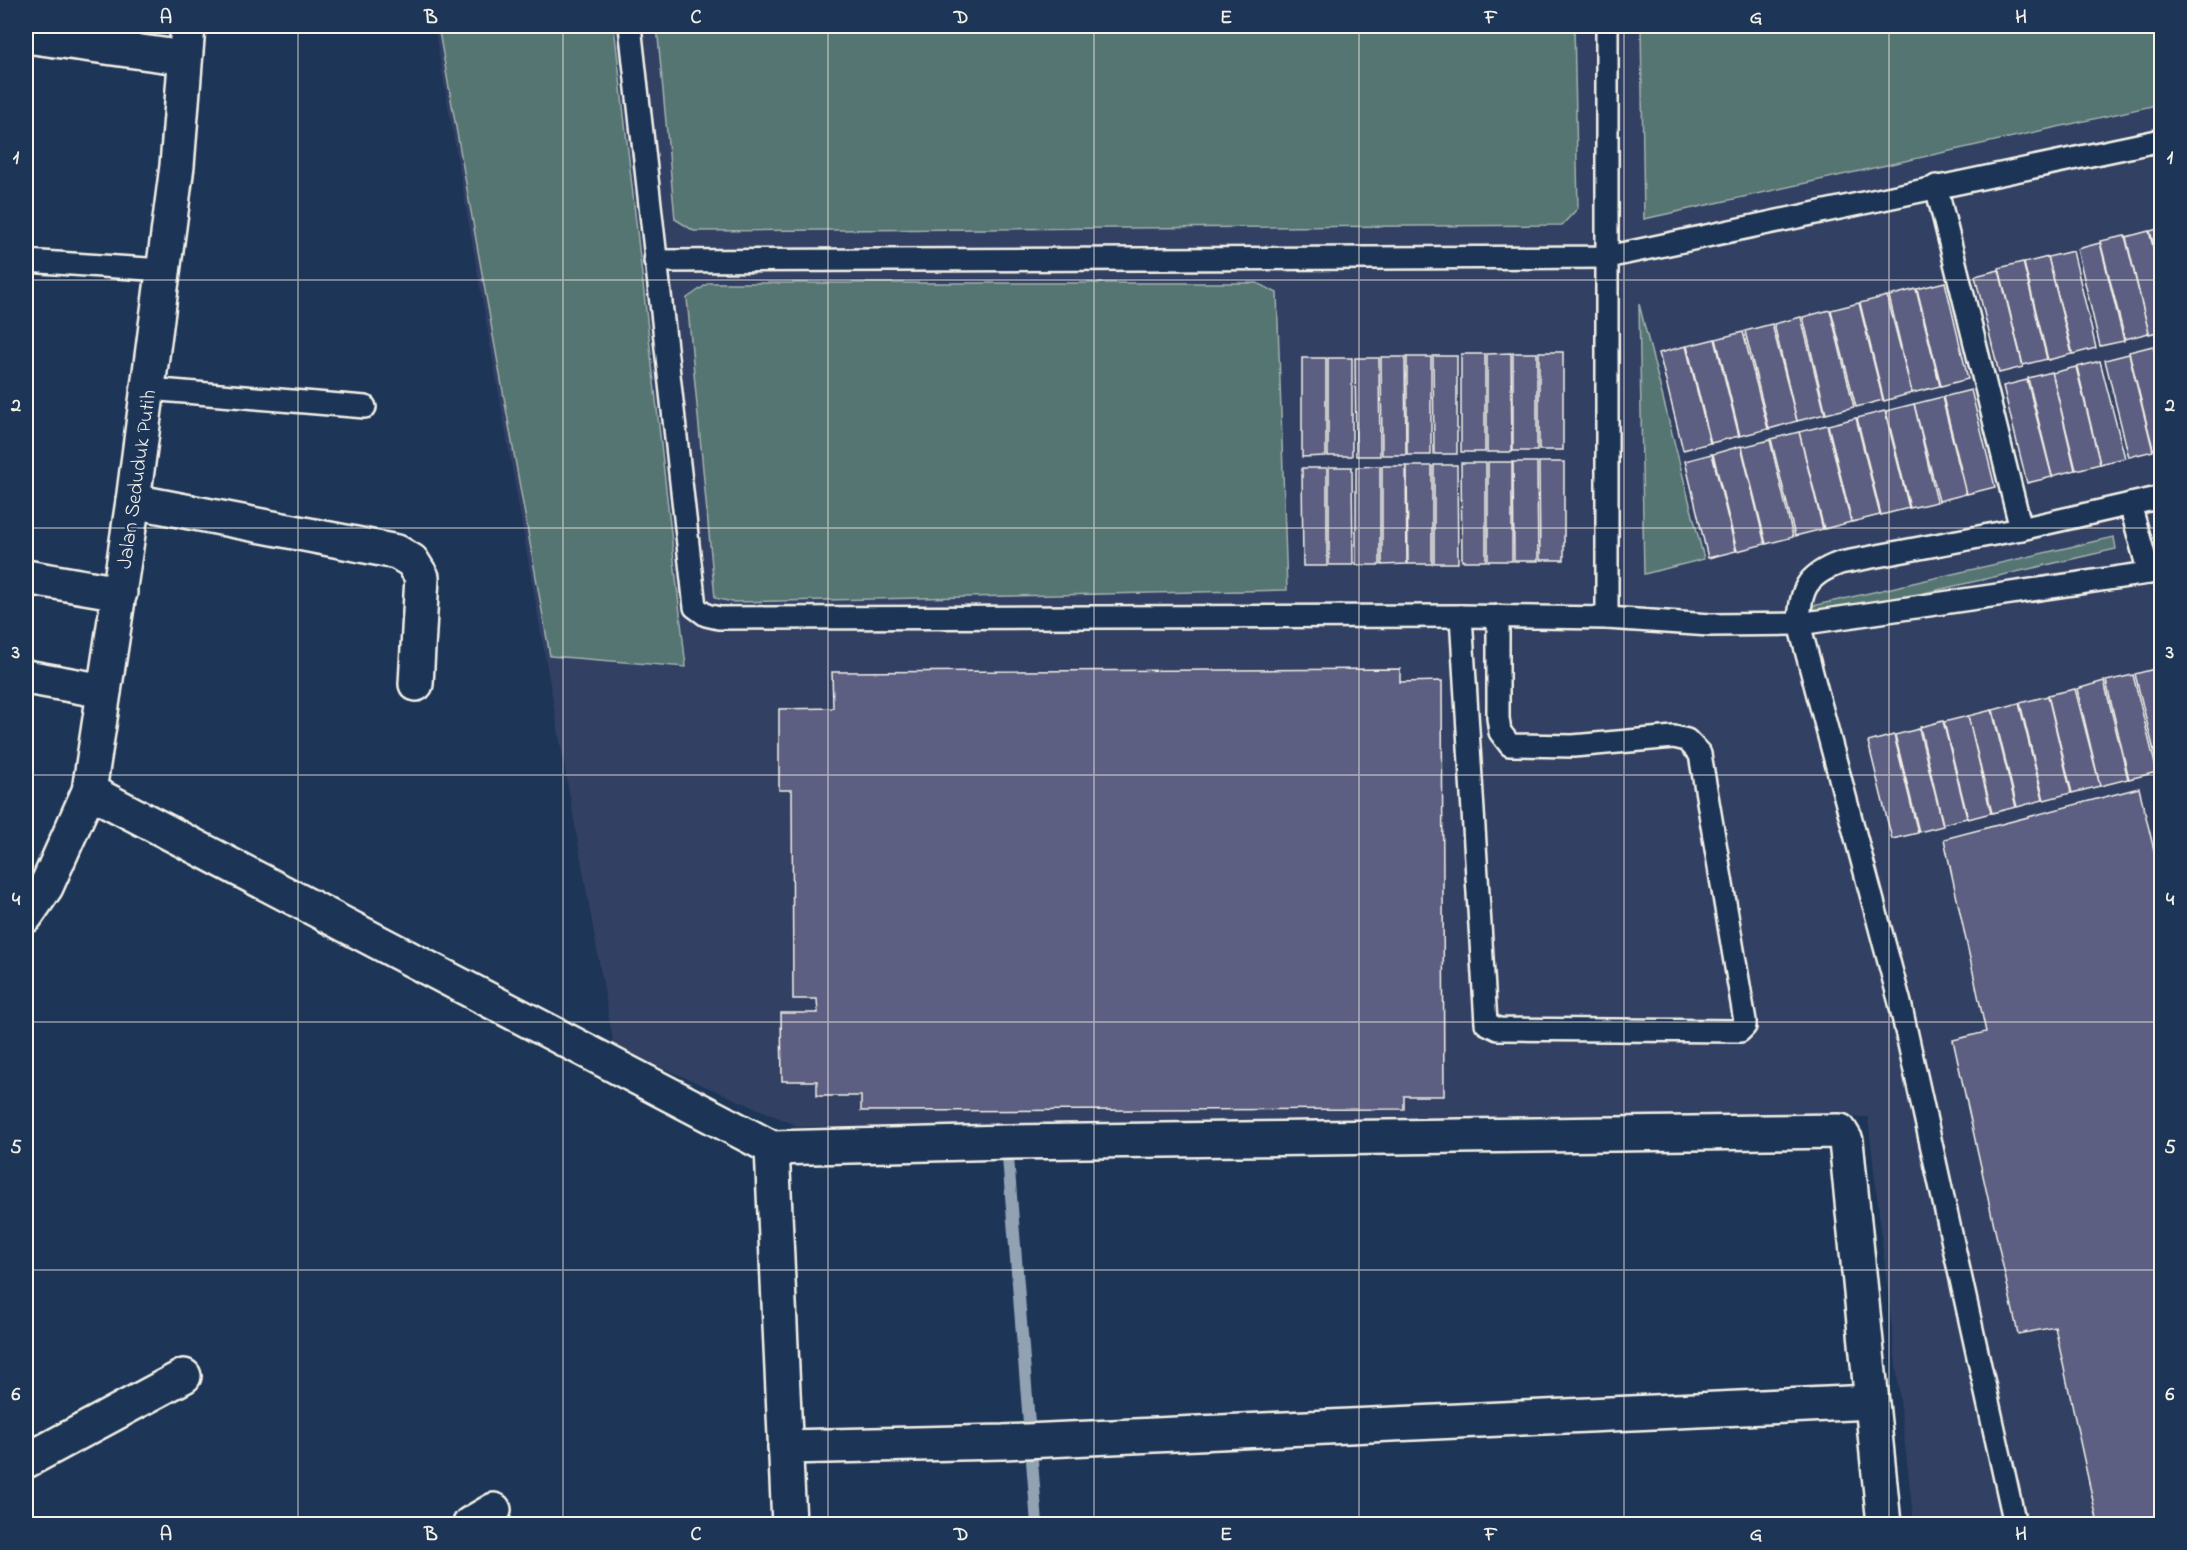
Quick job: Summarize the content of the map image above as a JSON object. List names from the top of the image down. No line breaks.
{"streets":{"street":["Jalan Seduduk Putih"]},"grid":{"columns":["A","B","C","D","E","F","G","H"],"rows":["1","2","3","4","5","6"]}}
